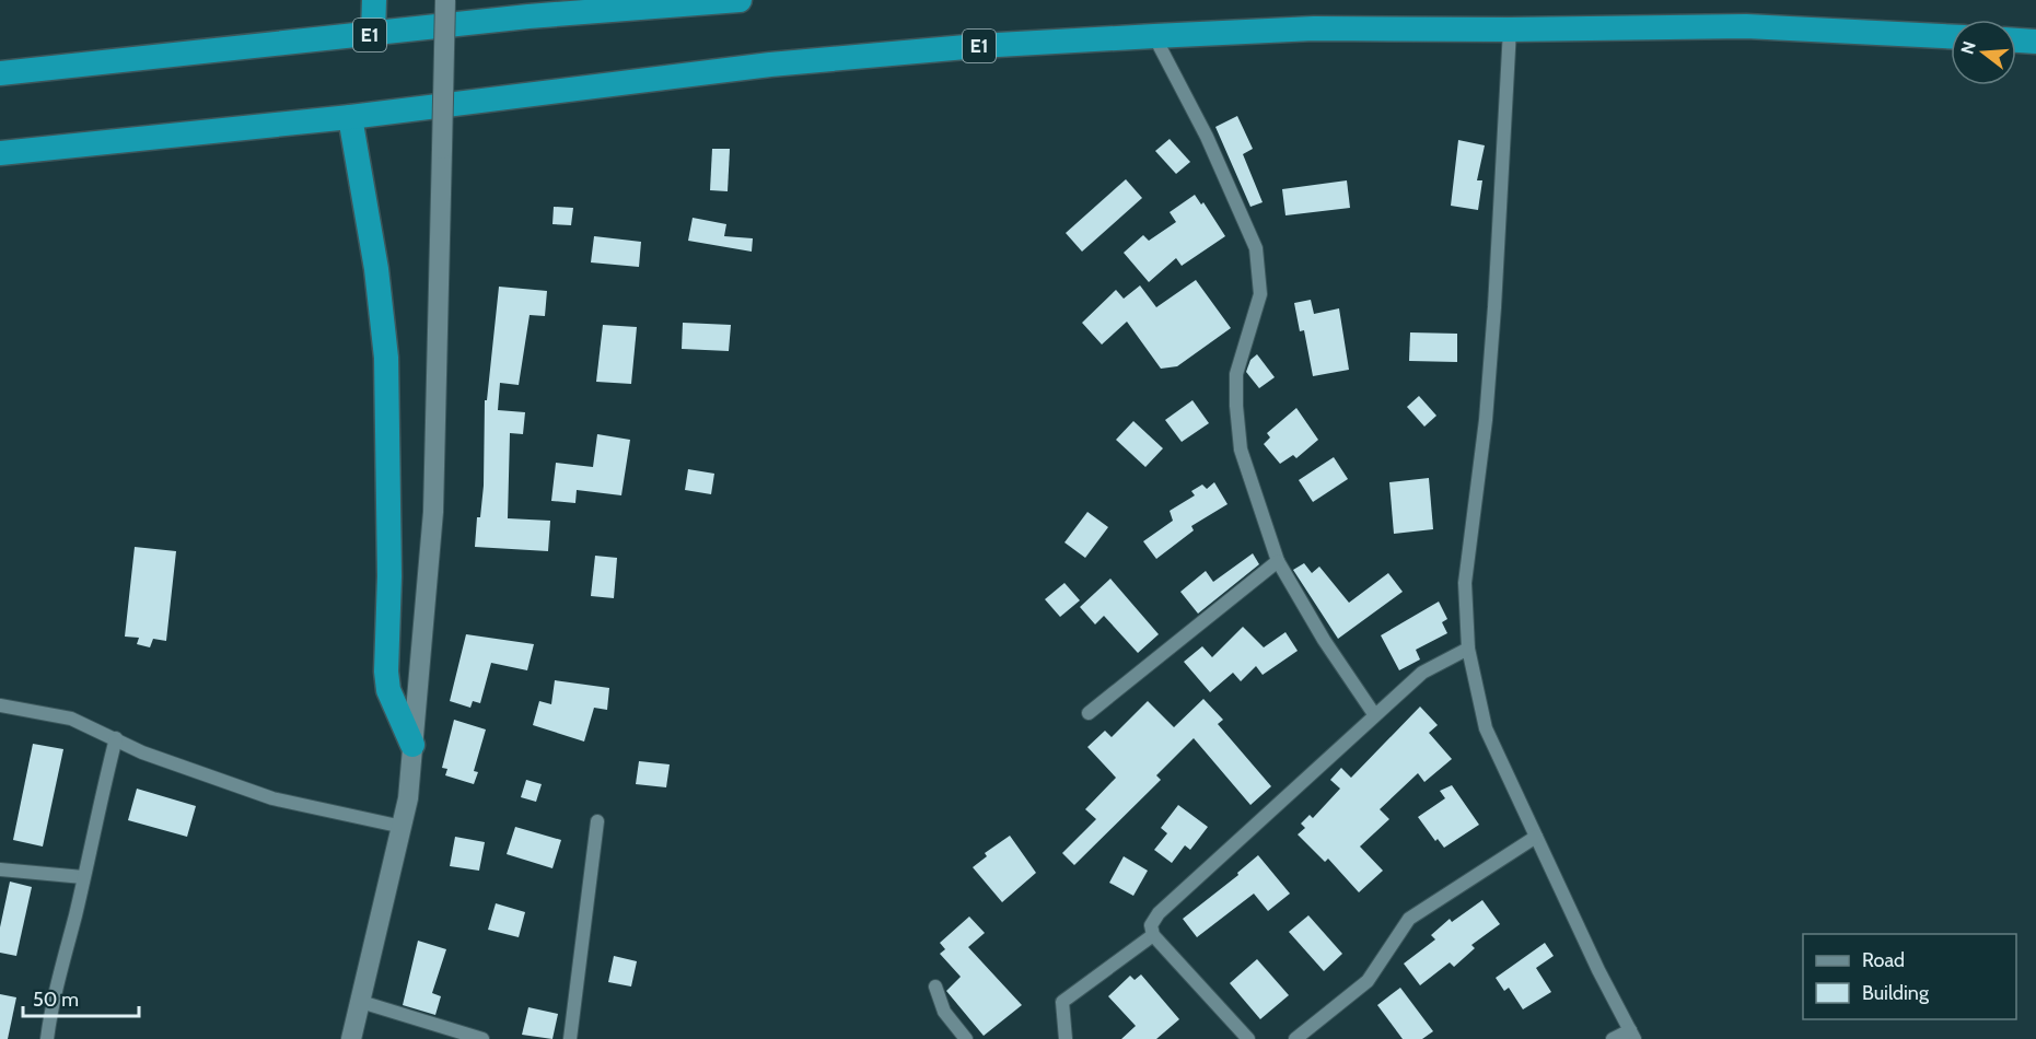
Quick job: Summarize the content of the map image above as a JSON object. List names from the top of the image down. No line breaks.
{"streets":{"highway":["E1"]},"legend":["Road","Building"],"scale_bar":"50 m","north":"left"}
